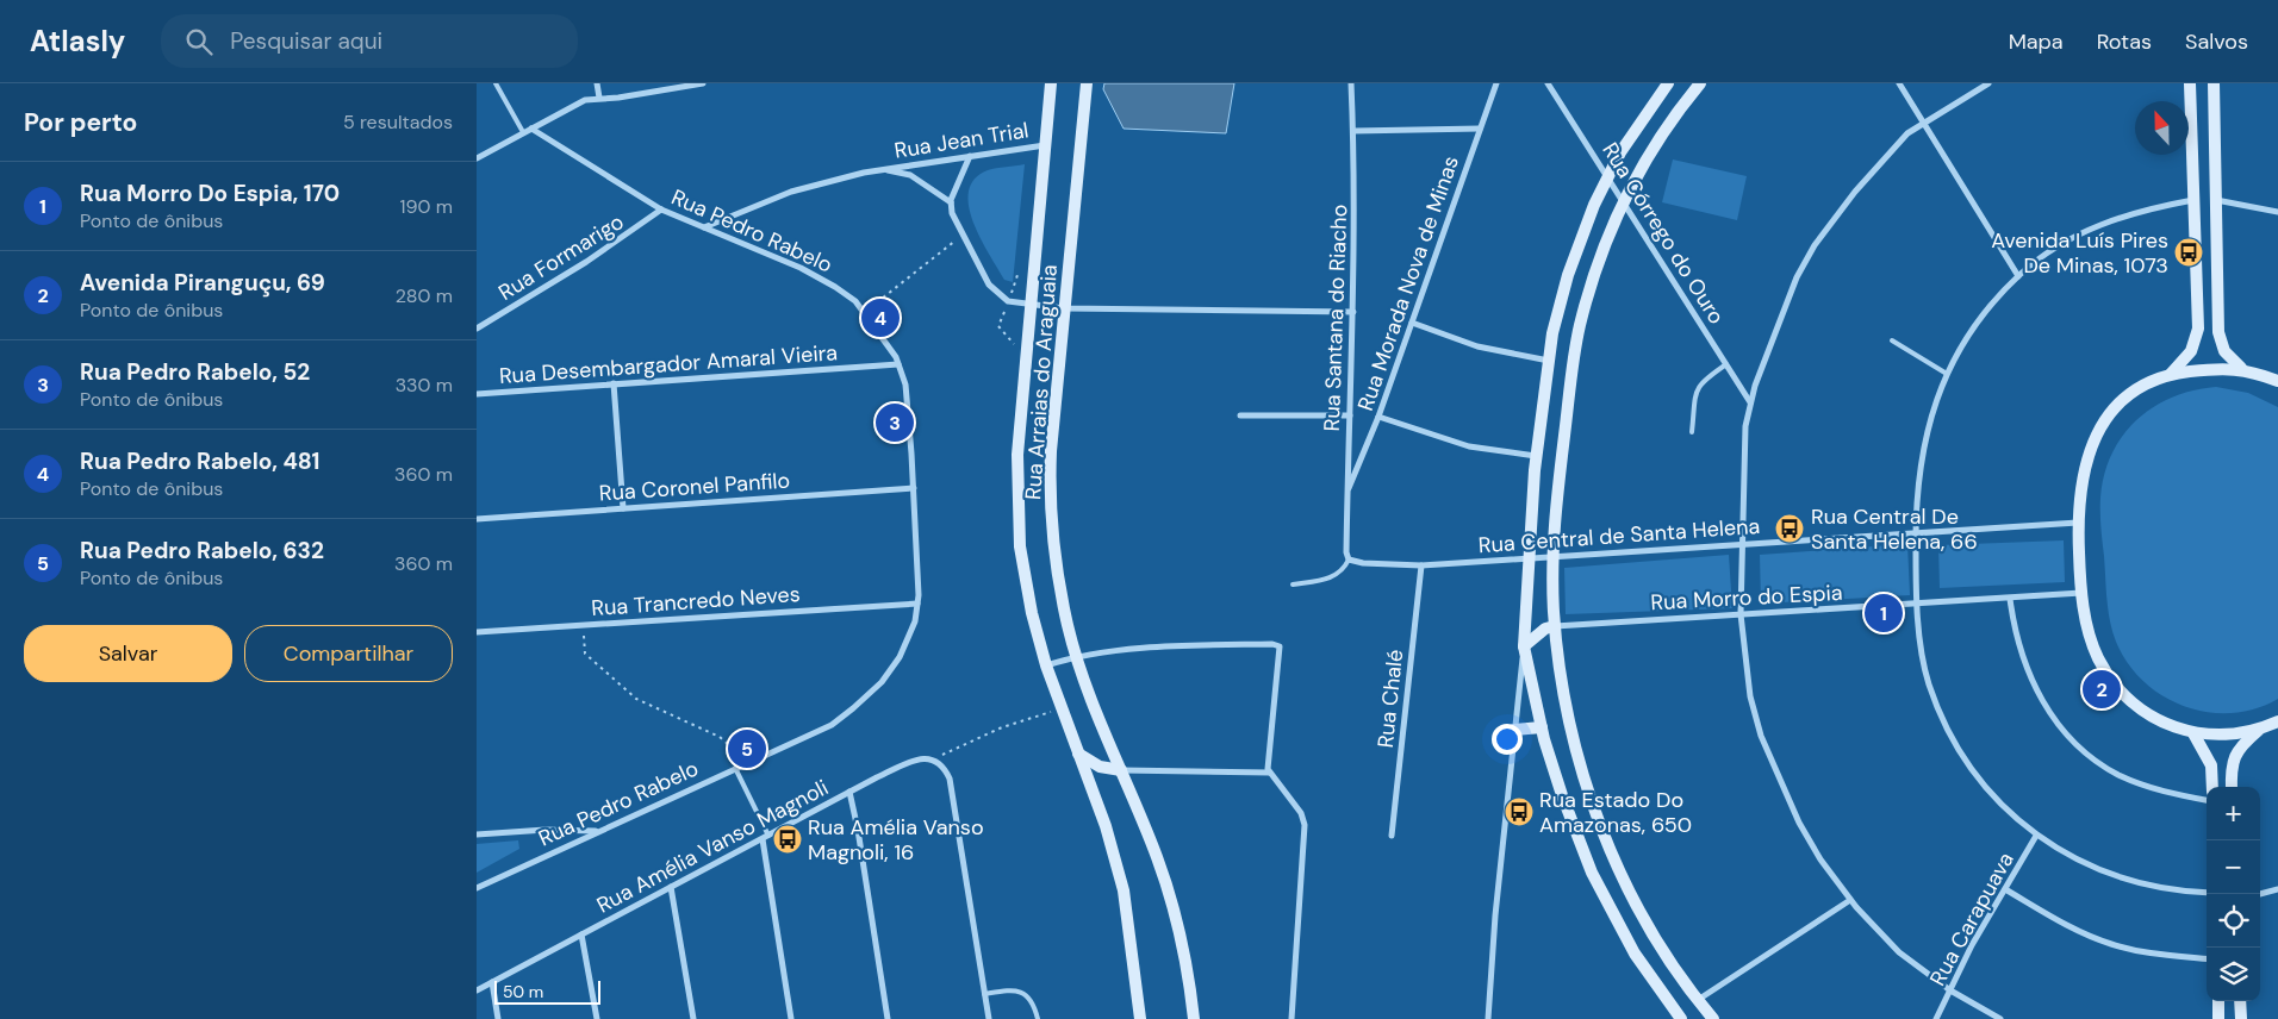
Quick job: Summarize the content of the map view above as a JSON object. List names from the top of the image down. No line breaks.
{"streets":{"main road":["Rua Arraias do Araguaia"],"street":["Rua Jean Trial","Rua Pedro Rabelo","Rua Córrego do Ouro","Rua Formarigo","Rua Morada Nova de Minas","Rua Santana do Riacho","Rua Desembargador Amaral Vieira","Rua Coronel Panfilo","Rua Central de Santa Helena","Rua Morro do Espia","Rua Trancredo Neves","Rua Chalé","Rua Amélia Vanso Magnoli","Rua Carapuava"]},"crossings":[["Rua Jean Trial","Rua Pedro Rabelo"],["Rua Jean Trial","Rua Arraias do Araguaia"],["Rua Pedro Rabelo","Rua Formarigo"],["Rua Pedro Rabelo","Rua Desembargador Amaral Vieira"],["Rua Pedro Rabelo","Rua Coronel Panfilo"],["Rua Pedro Rabelo","Rua Trancredo Neves"],["Rua Morada Nova de Minas","Rua Santana do Riacho"],["Rua Santana do Riacho","Rua Central de Santa Helena"],["Rua Central de Santa Helena","Rua Chalé"]],"places":{"bus stop":["Avenida Luís Pires De Minas, 1073","Rua Central De Santa Helena, 66","Rua Estado Do Amazonas, 650","Rua Amélia Vanso Magnoli, 16"]},"scale_bar":"50 m","north":"top","page":{"header":"Atlasly","search":"Pesquisar aqui","nav":["Mapa","Rotas","Salvos"],"heading":["Por perto","5 resultados"],"list":[{"mark":"1","name":"Rua Morro Do Espia, 170","note":"Ponto de ônibus","value":"190 m"},{"mark":"2","name":"Avenida Piranguçu, 69","note":"Ponto de ônibus","value":"280 m"},{"mark":"3","name":"Rua Pedro Rabelo, 52","note":"Ponto de ônibus","value":"330 m"},{"mark":"4","name":"Rua Pedro Rabelo, 481","note":"Ponto de ônibus","value":"360 m"},{"mark":"5","name":"Rua Pedro Rabelo, 632","note":"Ponto de ônibus","value":"360 m"}],"pins":["4","3","1","2","5"],"buttons":["Salvar","Compartilhar"],"map_buttons":["+","−"],"scale":"50 m"}}
